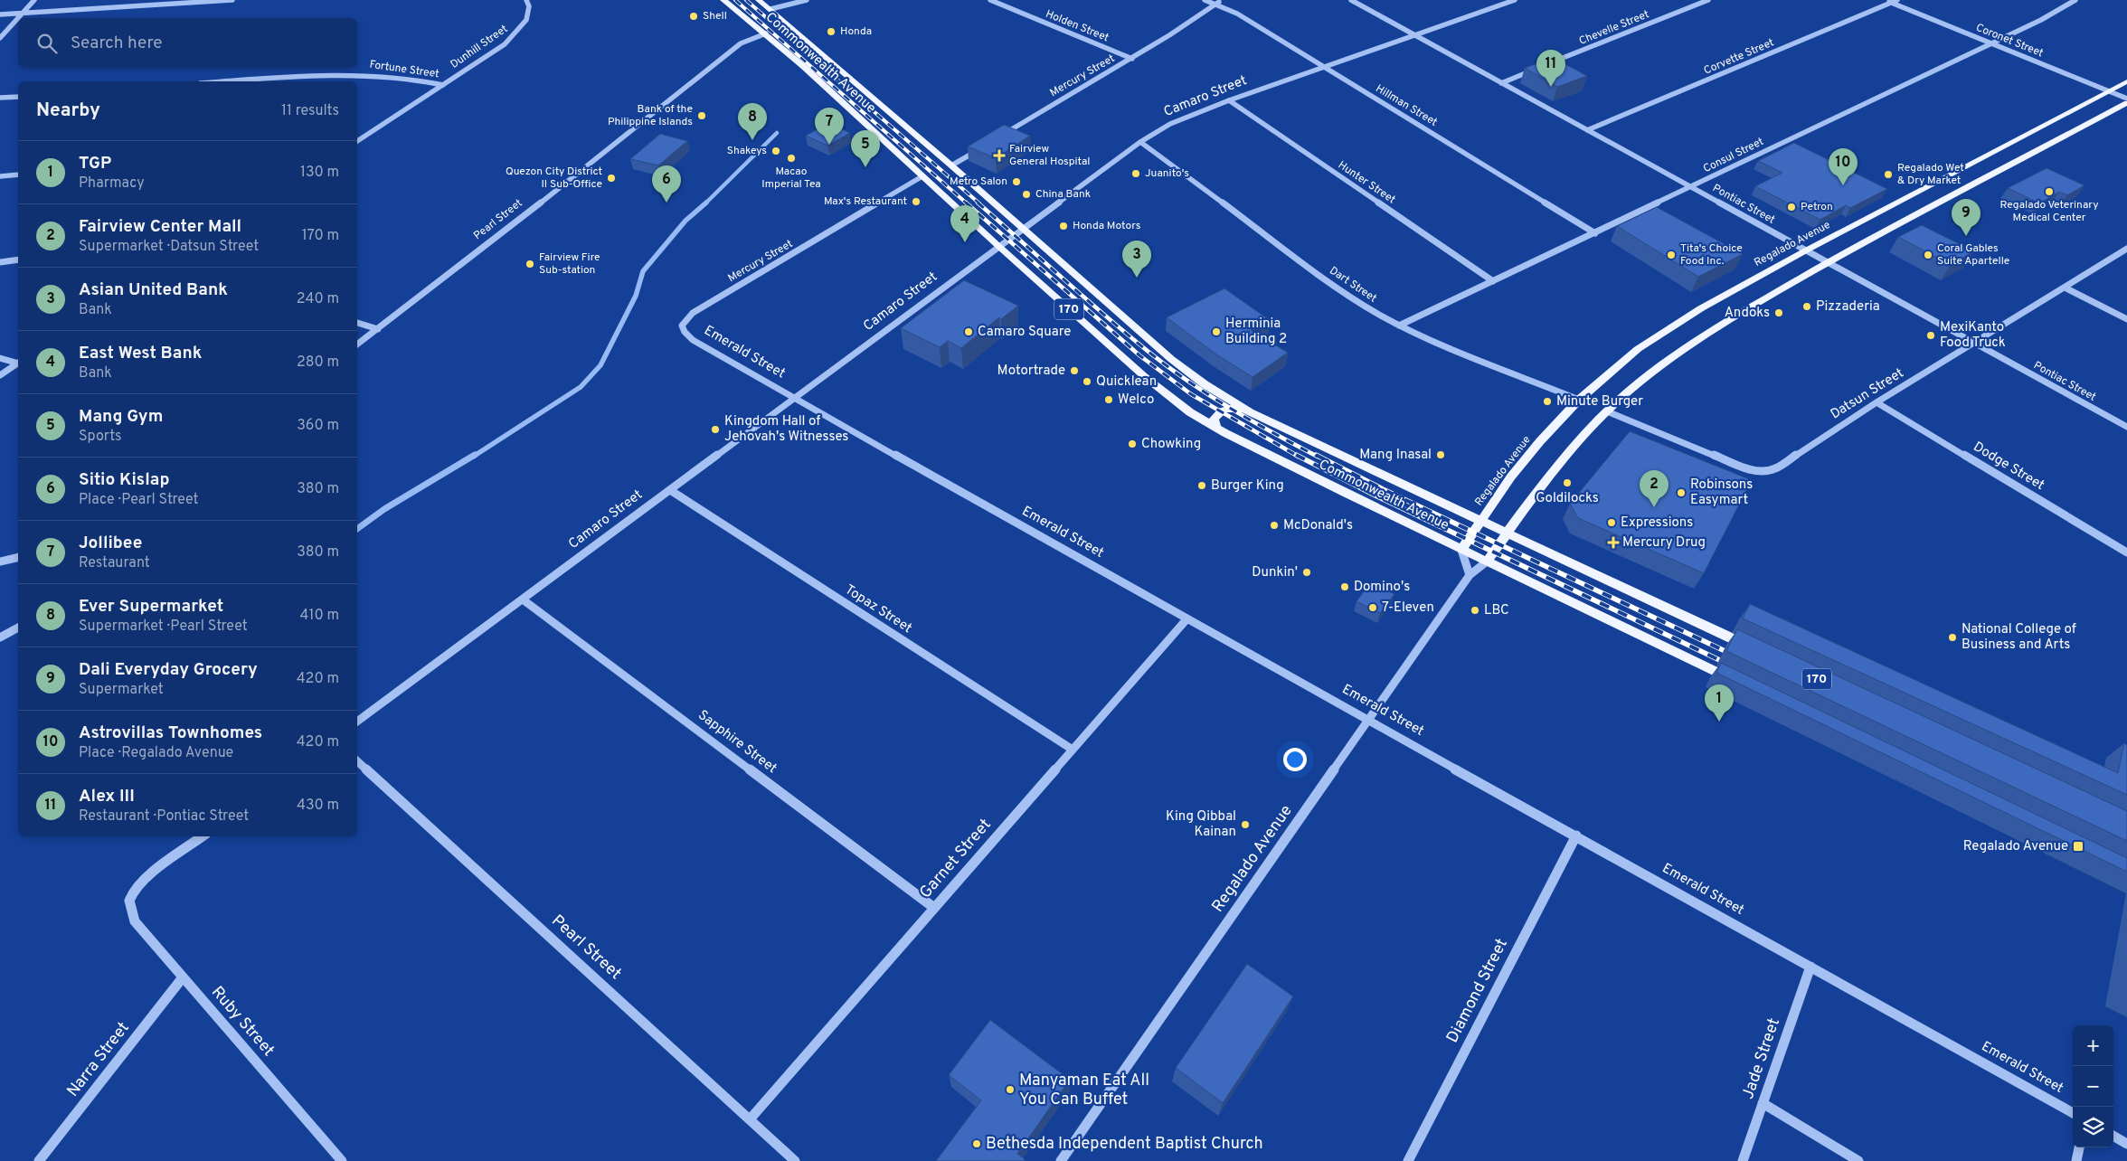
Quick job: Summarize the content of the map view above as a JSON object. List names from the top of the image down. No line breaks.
{"streets":{"main road":["Commonwealth Avenue","Regalado Avenue","170"],"street":["Holden Street","Chevelle Street","Coronet Street","Dunhill Street","Corvette Street","Fortune Street","Mercury Street","Camaro Street","Hillman Street","Consul Street","Hunter Street","Pontiac Street","Pearl Street","Dart Street","Emerald Street","Datsun Street","Dodge Street","Topaz Street","Sapphire Street","Garnet Street","Diamond Street","Ruby Street","Jade Street","Narra Street"]},"crossings":[["Holden Street","Mercury Street"],["Coronet Street","Corvette Street"],["Coronet Street","Consul Street"],["Coronet Street","Regalado Avenue"],["Dunhill Street","Fortune Street"],["Corvette Street","Pontiac Street"],["Commonwealth Avenue","Mercury Street"],["Commonwealth Avenue","Camaro Street"],["Commonwealth Avenue","Pearl Street"],["Commonwealth Avenue","Regalado Avenue"],["Mercury Street","Hillman Street"],["Mercury Street","Emerald Street"],["Camaro Street","Hillman Street"],["Camaro Street","Hunter Street"],["Camaro Street","Pontiac Street"],["Camaro Street","Dart Street"],["Camaro Street","Emerald Street"],["Camaro Street","Topaz Street"],["Camaro Street","Sapphire Street"],["Hillman Street","Consul Street"],["Consul Street","Hunter Street"],["Consul Street","Pontiac Street"],["Consul Street","Dart Street"],["Pontiac Street","Regalado Avenue"],["Pontiac Street","Datsun Street"],["Pearl Street","Garnet Street"],["Regalado Avenue","Dart Street"],["Regalado Avenue","Emerald Street"],["Regalado Avenue","Datsun Street"],["Emerald Street","Garnet Street"],["Emerald Street","Diamond Street"],["Emerald Street","Jade Street"],["Datsun Street","Dodge Street"],["Topaz Street","Garnet Street"],["Sapphire Street","Garnet Street"],["Ruby Street","Narra Street"]],"places":{"other":["Shell","Honda","Bank of the Philippine Islands","Shakeys","Macao Imperial Tea","Juanito's","Regalado Wet & Dry Market","Quezon City District II Sub-Office","Metro Salon","Regalado Veterinary Medical Center","China Bank","Max's Restaurant","Petron","Honda Motors","Tita's Choice Food Inc.","Coral Gables Suite Apartelle","Fairview Fire Sub-station","Pizzaderia","Andoks","Camaro Square","Herminia Building 2","MexiKanto Food Truck","Motortrade","Quicklean","Welco","Minute Burger","Kingdom Hall of Jehovah's Witnesses","Chowking","Mang Inasal","Goldilocks","Burger King","Robinsons Easymart","Expressions","McDonald's","Dunkin'","Domino's","7-Eleven","LBC","National College of Business and Arts","King Qibbal Kainan","Manyaman Eat All You Can Buffet","Bethesda Independent Baptist Church"],"health":["Fairview General Hospital","Mercury Drug"],"transit":["Regalado Avenue"]},"page":{"search":"Search here","pins":["11","8","7","5","10","6","9","4","3","2","1"],"heading":["Nearby","11 results"],"list":[{"mark":"1","name":"TGP","note":"Pharmacy","value":"130 m"},{"mark":"2","name":"Fairview Center Mall","note":"Supermarket · Datsun Street","value":"170 m"},{"mark":"3","name":"Asian United Bank","note":"Bank","value":"240 m"},{"mark":"4","name":"East West Bank","note":"Bank","value":"280 m"},{"mark":"5","name":"Mang Gym","note":"Sports","value":"360 m"},{"mark":"6","name":"Sitio Kislap","note":"Place · Pearl Street","value":"380 m"},{"mark":"7","name":"Jollibee","note":"Restaurant","value":"380 m"},{"mark":"8","name":"Ever Supermarket","note":"Supermarket · Pearl Street","value":"410 m"},{"mark":"9","name":"Dali Everyday Grocery","note":"Supermarket","value":"420 m"},{"mark":"10","name":"Astrovillas Townhomes","note":"Place · Regalado Avenue","value":"420 m"},{"mark":"11","name":"Alex III","note":"Restaurant · Pontiac Street","value":"430 m"}],"map_buttons":["+","−"]}}
